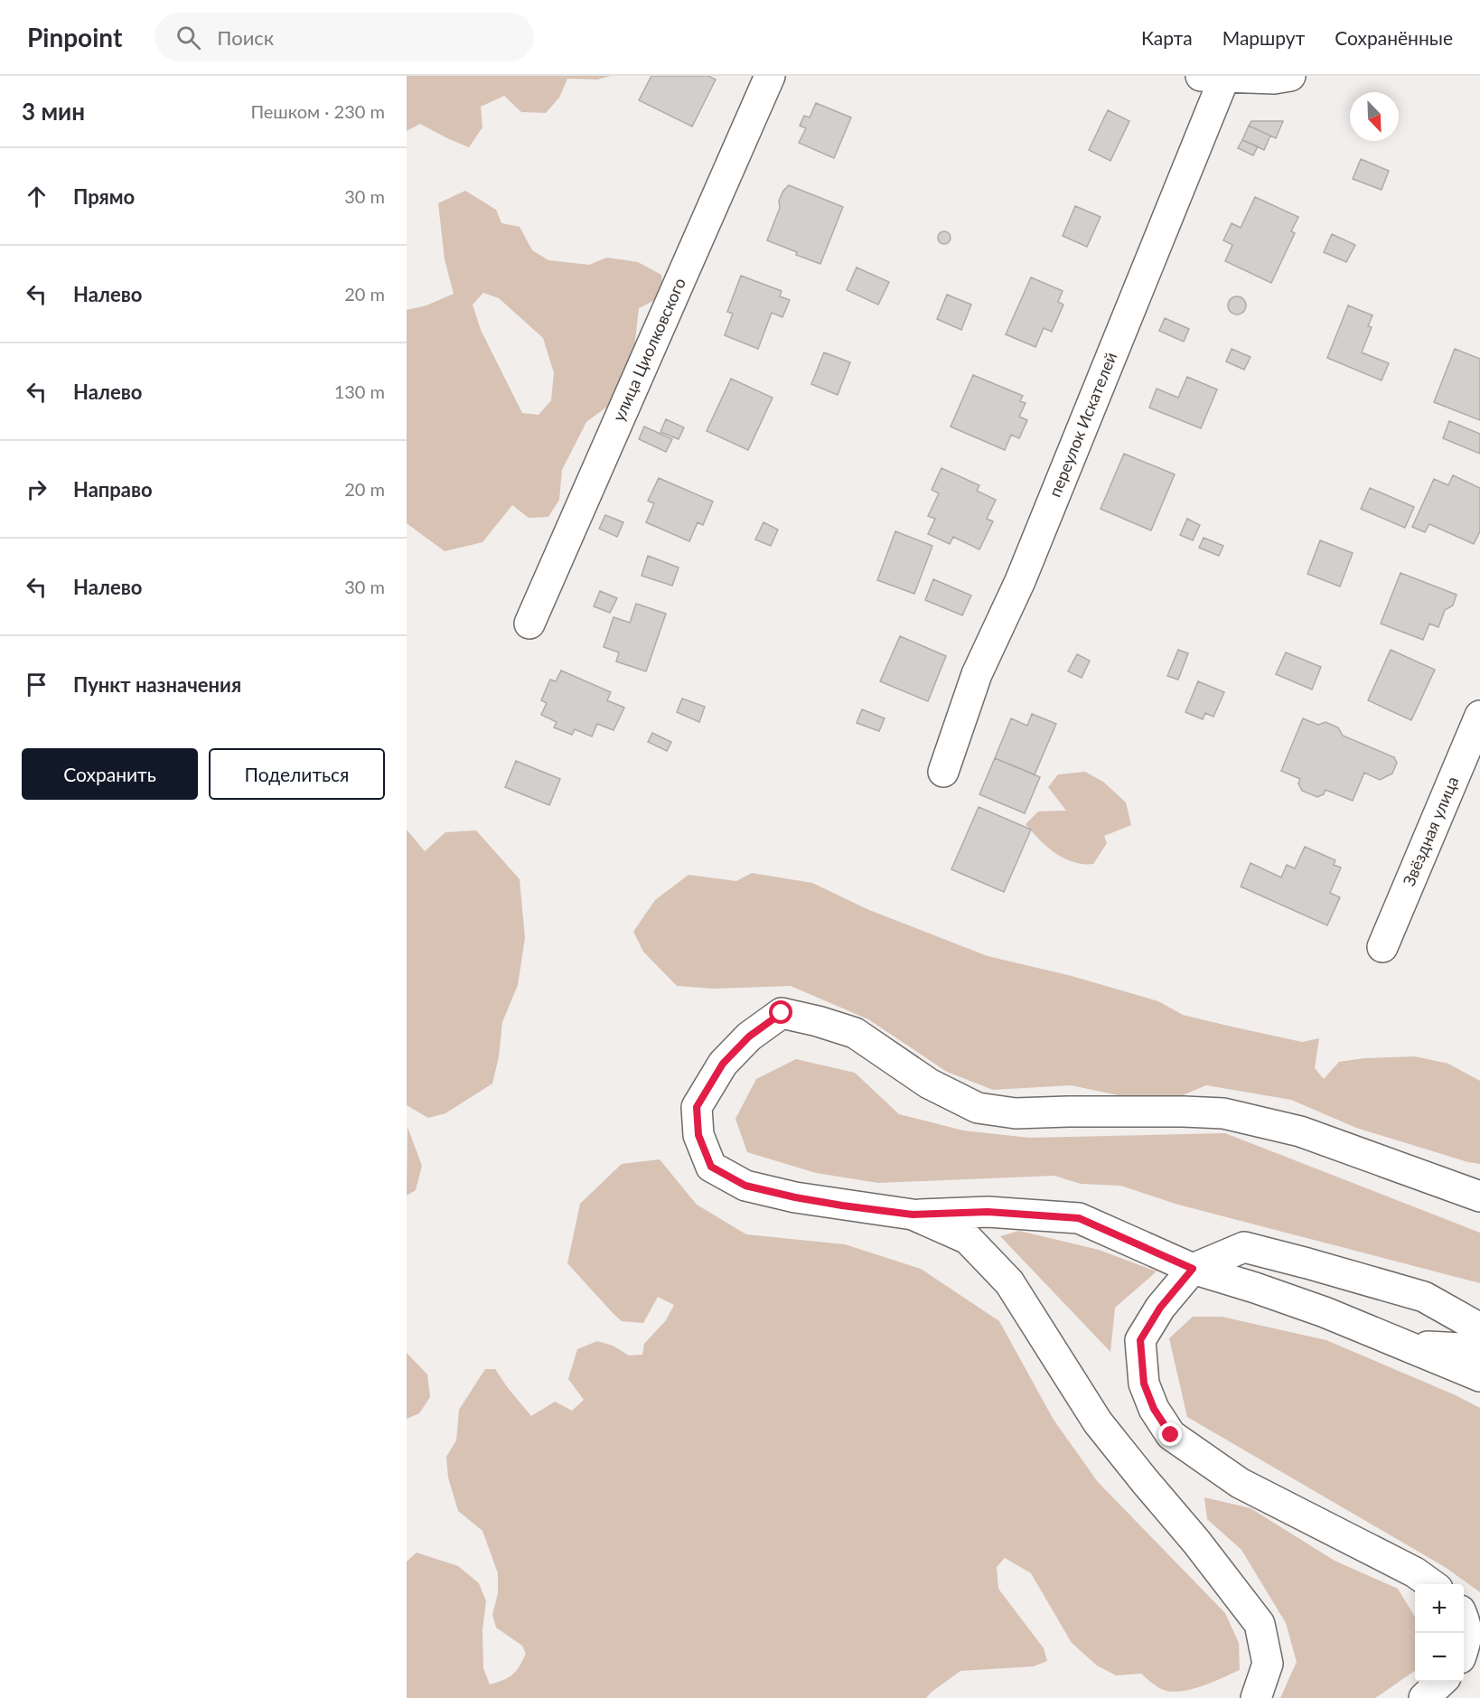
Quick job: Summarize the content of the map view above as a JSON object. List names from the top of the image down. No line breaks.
{"streets":{"street":["улица Циолковского","переулок Искателей","Звёздная улица"]},"north":"bottom right","page":{"header":"Pinpoint","search":"Поиск","nav":["Карта","Маршрут","Сохранённые"],"heading":["3 мин","Пешком · 230 m"],"list":[["Прямо","30 m"],["Налево","20 m"],["Налево","130 m"],["Направо","20 m"],["Налево","30 m"],"Пункт назначения"],"buttons":["Сохранить","Поделиться"],"map_buttons":["+","−"]}}
